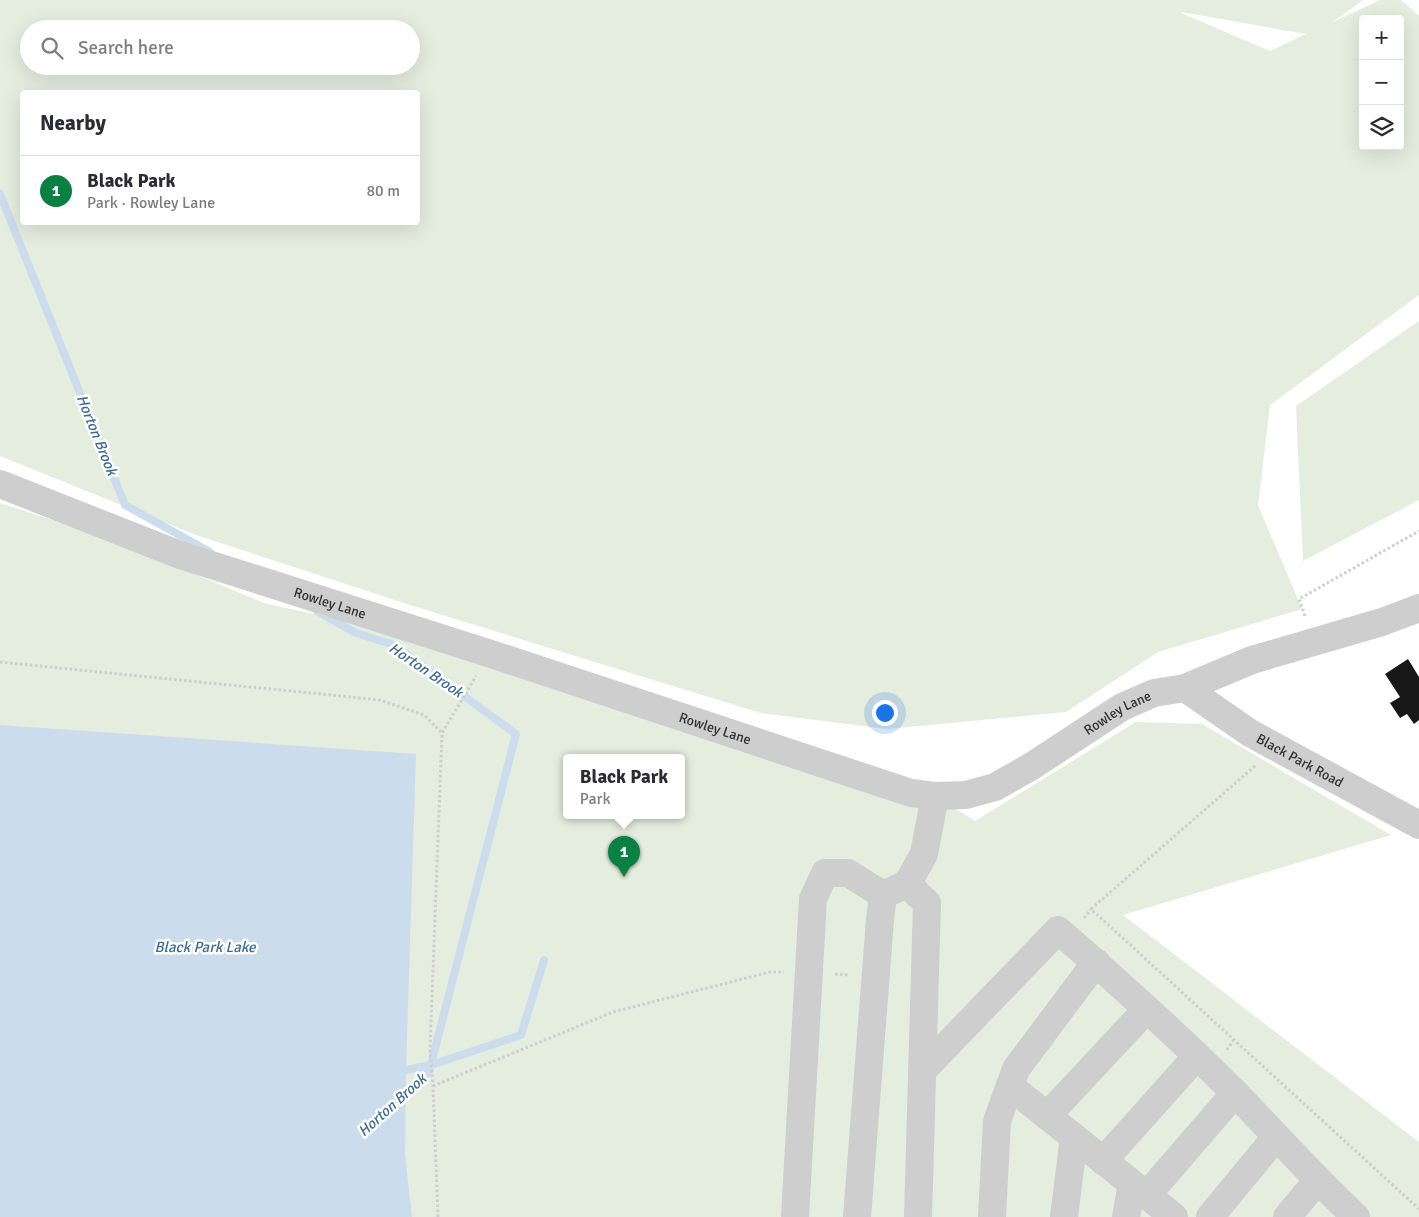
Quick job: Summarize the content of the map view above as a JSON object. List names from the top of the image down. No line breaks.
{"streets":{"street":["Rowley Lane","Black Park Road"]},"crossings":[["Rowley Lane","Black Park Road"]],"water":["Horton Brook","Black Park Lake"],"page":{"map_buttons":["+","−"],"search":"Search here","heading":"Nearby","list":[{"mark":"1","name":"Black Park","note":"Park · Rowley Lane","value":"80 m"}],"popup":["Black Park","Park"],"pins":"1"}}
